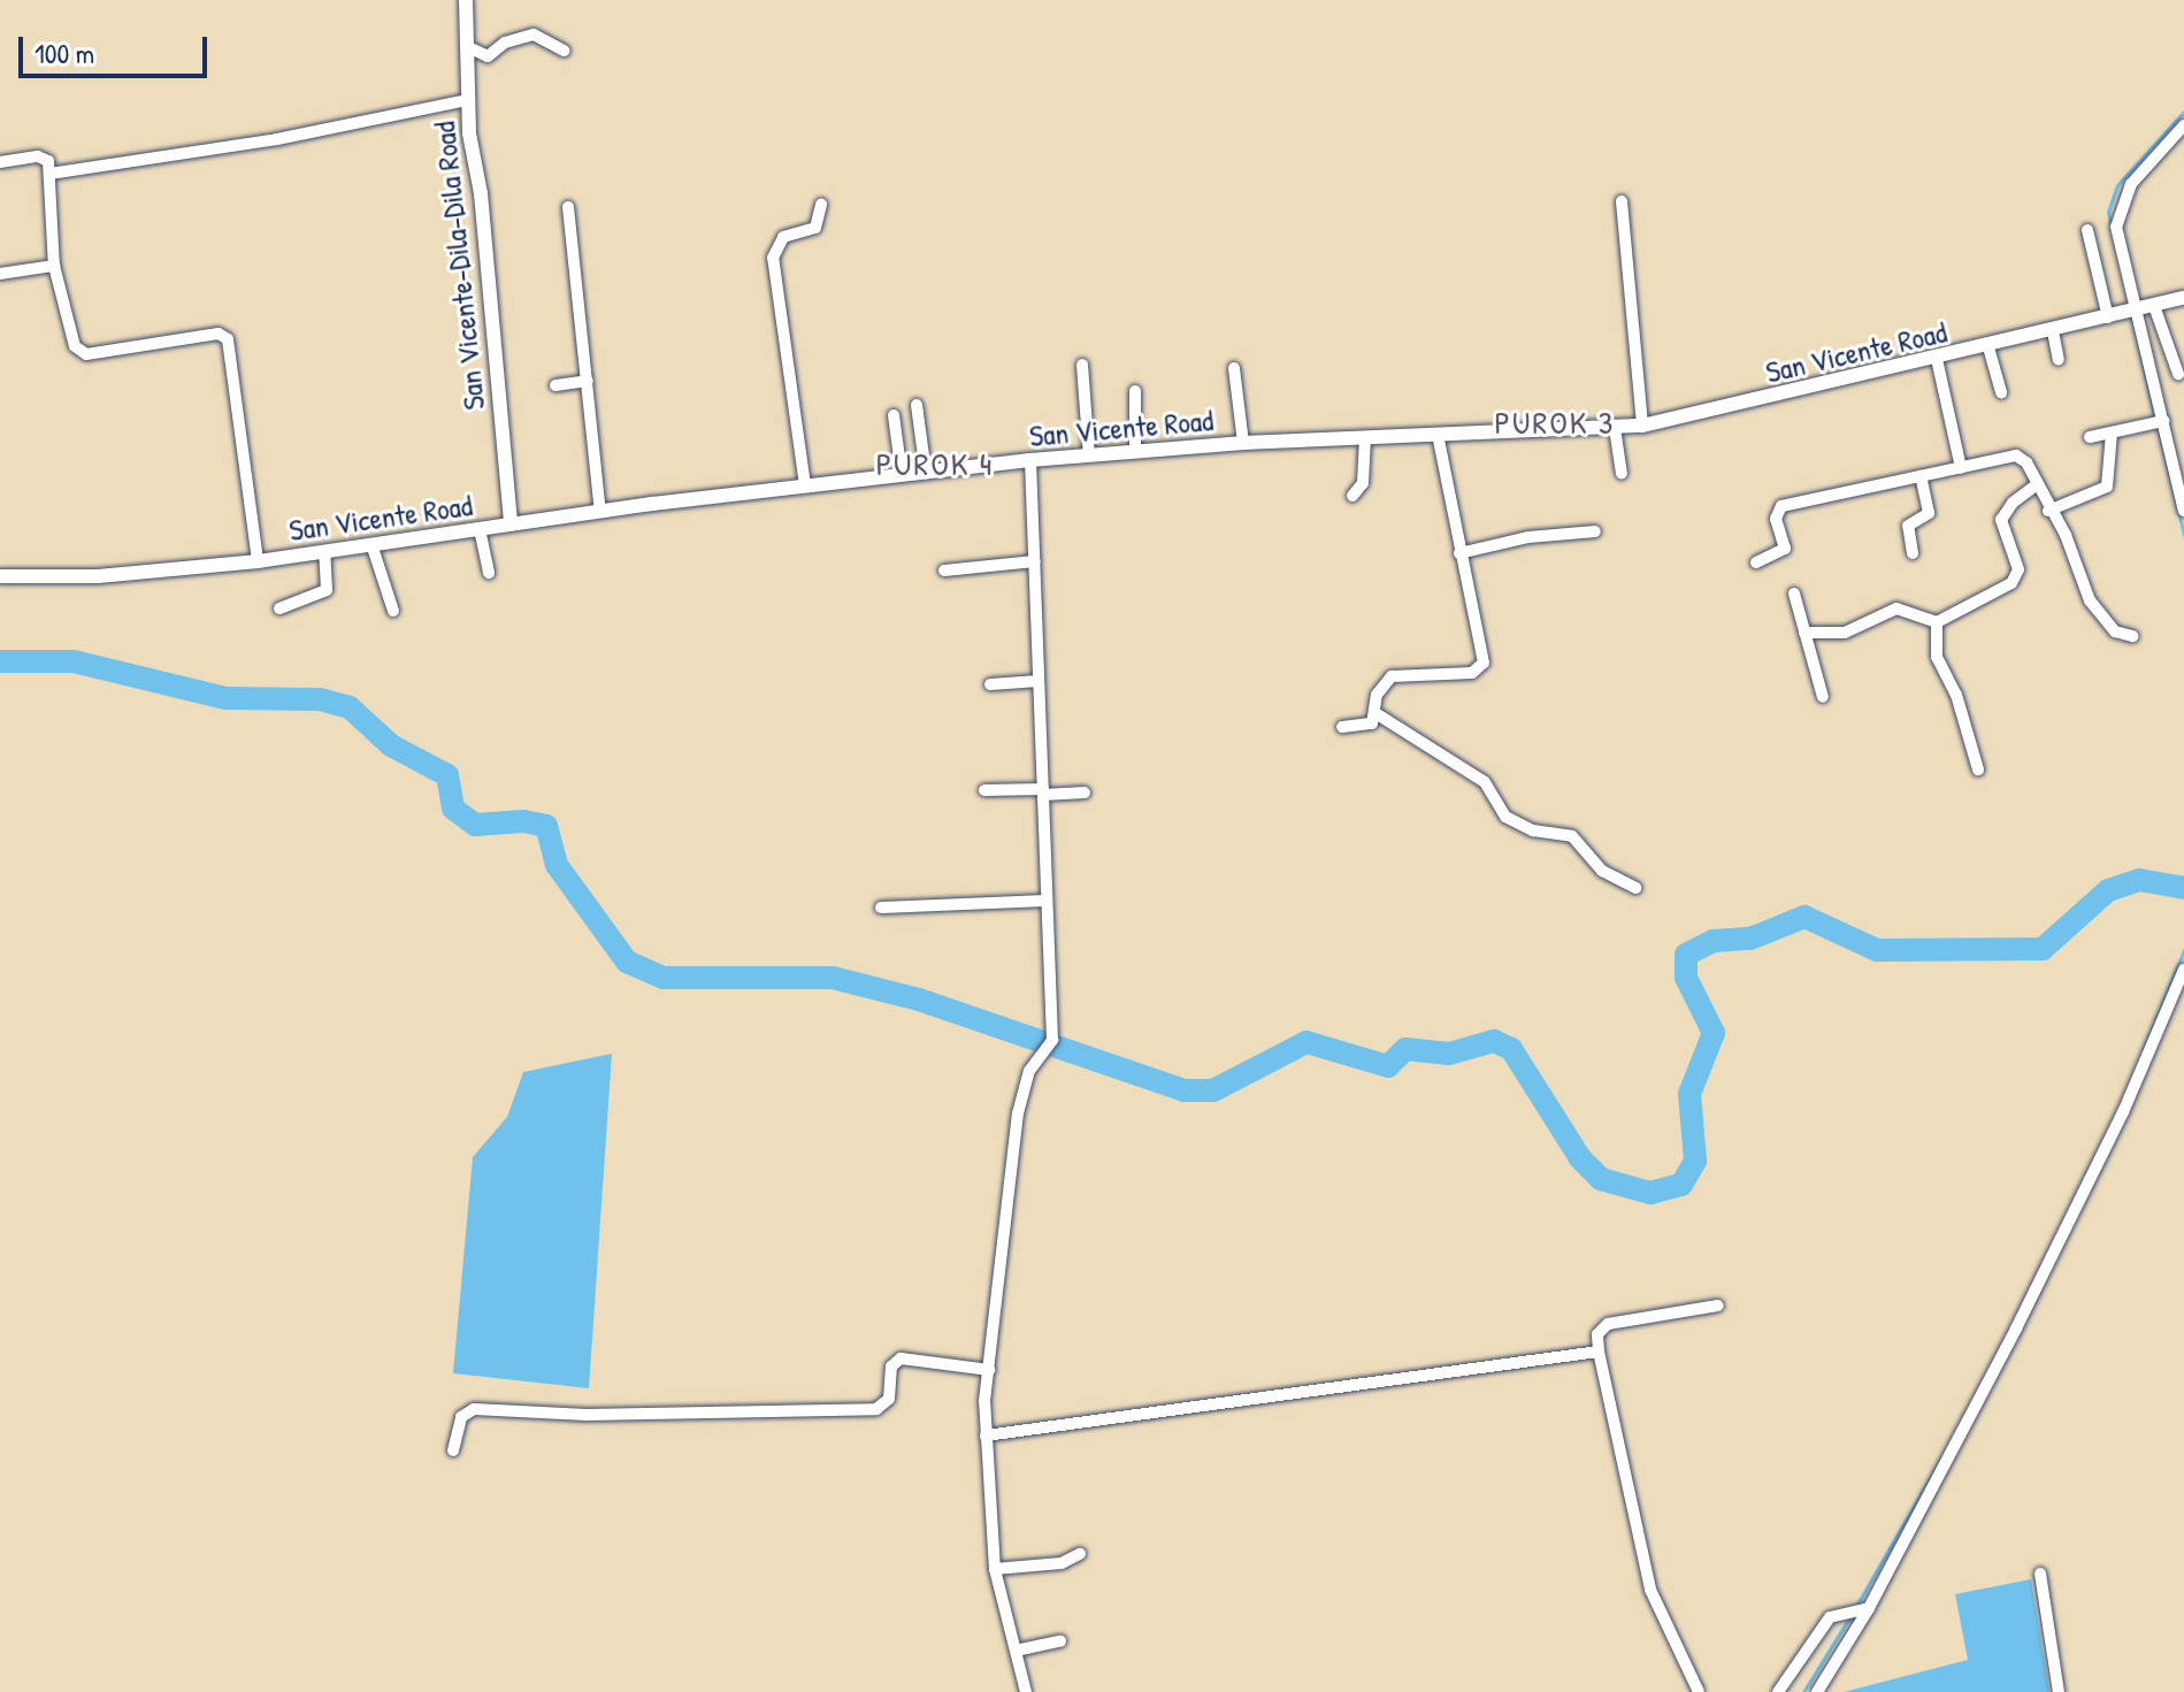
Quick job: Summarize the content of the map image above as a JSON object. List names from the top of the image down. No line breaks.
{"streets":{"street":["San Vicente-Dila-Dila Road","San Vicente Road"]},"crossings":[["San Vicente-Dila-Dila Road","San Vicente Road"]],"districts":["PUROK 3","PUROK 4"],"scale_bar":"100 m"}
